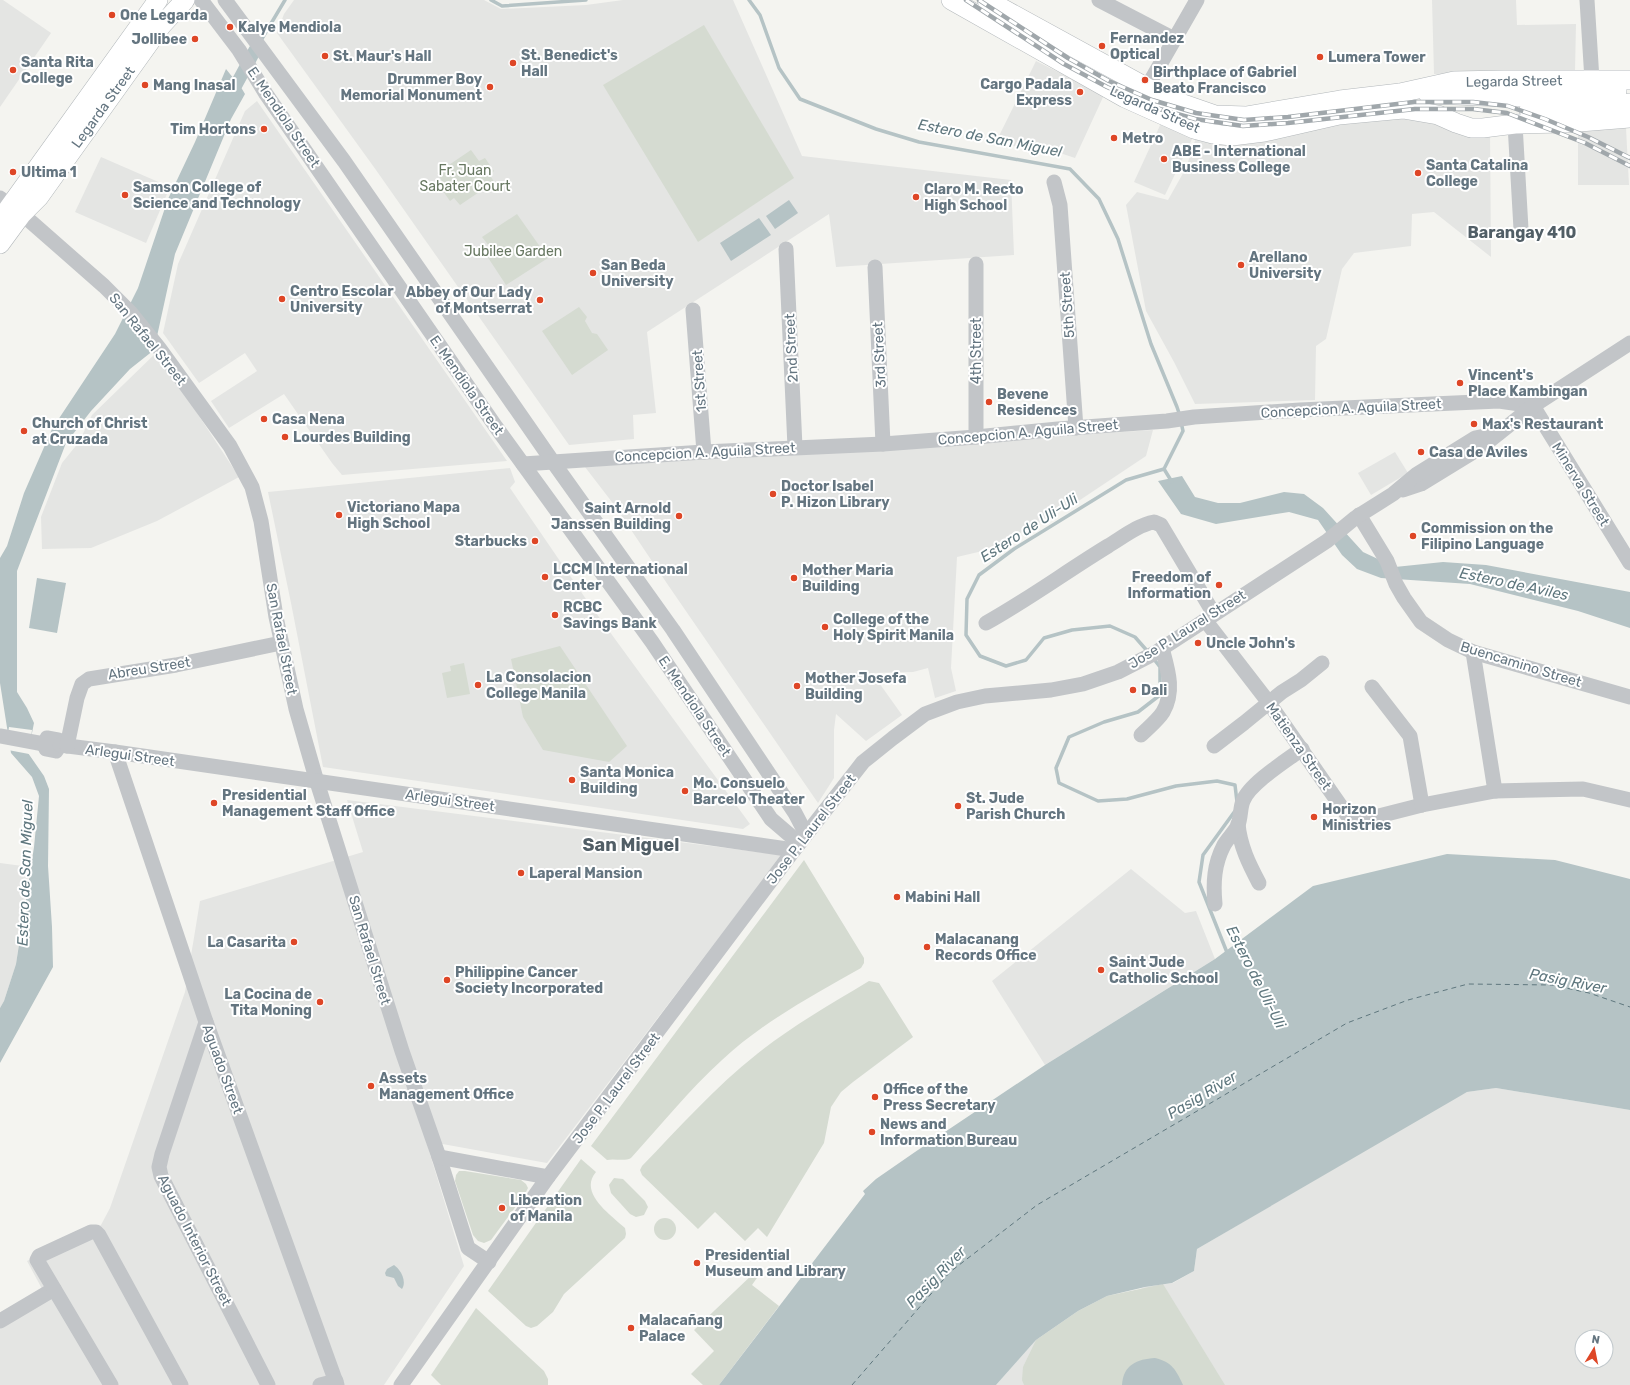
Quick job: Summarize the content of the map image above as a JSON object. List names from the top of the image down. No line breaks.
{"streets":{"main road":["Legarda Street"],"street":["E. Mendiola Street","5th Street","San Rafael Street","2nd Street","4th Street","3rd Street","1st Street","Concepcion A. Aguila Street","Minerva Street","Jose P. Laurel Street","Buencamino Street","Abreu Street","Matienza Street","Arlegui Street","Aguado Street","Aguado Interior Street"]},"crossings":[["Legarda Street","San Rafael Street"],["E. Mendiola Street","Concepcion A. Aguila Street"],["E. Mendiola Street","Jose P. Laurel Street"],["E. Mendiola Street","Arlegui Street"],["5th Street","Concepcion A. Aguila Street"],["San Rafael Street","Jose P. Laurel Street"],["San Rafael Street","Abreu Street"],["San Rafael Street","Arlegui Street"],["2nd Street","Concepcion A. Aguila Street"],["4th Street","Concepcion A. Aguila Street"],["3rd Street","Concepcion A. Aguila Street"],["1st Street","Concepcion A. Aguila Street"],["Concepcion A. Aguila Street","Minerva Street"],["Concepcion A. Aguila Street","Jose P. Laurel Street"],["Minerva Street","Jose P. Laurel Street"],["Jose P. Laurel Street","Buencamino Street"],["Jose P. Laurel Street","Matienza Street"],["Jose P. Laurel Street","Arlegui Street"],["Abreu Street","Arlegui Street"],["Arlegui Street","Aguado Street"],["Aguado Street","Aguado Interior Street"]],"districts":["Barangay 410","San Miguel"],"water":["Estero de San Miguel","Estero de Uli-Uli","Estero de Aviles","Pasig River"],"parks":["Fr. Juan Sabater Court","Jubilee Garden"],"places":["One Legarda","Kalye Mendiola","Jollibee","Fernandez Optical","St. Maur's Hall","Lumera Tower","St. Benedict's Hall","Santa Rita College","Birthplace of Gabriel Beato Francisco","Mang Inasal","Drummer Boy Memorial Monument","Cargo Padala Express","Tim Hortons","Metro","ABE - International Business College","Ultima 1","Santa Catalina College","Samson College of Science and Technology","Claro M. Recto High School","Arellano University","San Beda University","Centro Escolar University","Abbey of Our Lady of Montserrat","Vincent's Place Kambingan","Bevene Residences","Casa Nena","Max's Restaurant","Church of Christ at Cruzada","Lourdes Building","Casa de Aviles","Doctor Isabel P. Hizon Library","Victoriano Mapa High School","Saint Arnold Janssen Building","Commission on the Filipino Language","Starbucks","LCCM International Center","Mother Maria Building","Freedom of Information","RCBC Savings Bank","College of the Holy Spirit Manila","Uncle John's","La Consolacion College Manila","Mother Josefa Building","Dali","Santa Monica Building","Mo. Consuelo Barcelo Theater","Presidential Management Staff Office","St. Jude Parish Church","Horizon Ministries","Laperal Mansion","Mabini Hall","La Casarita","Malacanang Records Office","Saint Jude Catholic School","Philippine Cancer Society Incorporated","La Cocina de Tita Moning","Assets Management Office","Office of the Press Secretary","News and Information Bureau","Liberation of Manila","Presidential Museum and Library","Malacañang Palace"],"north":"top"}
